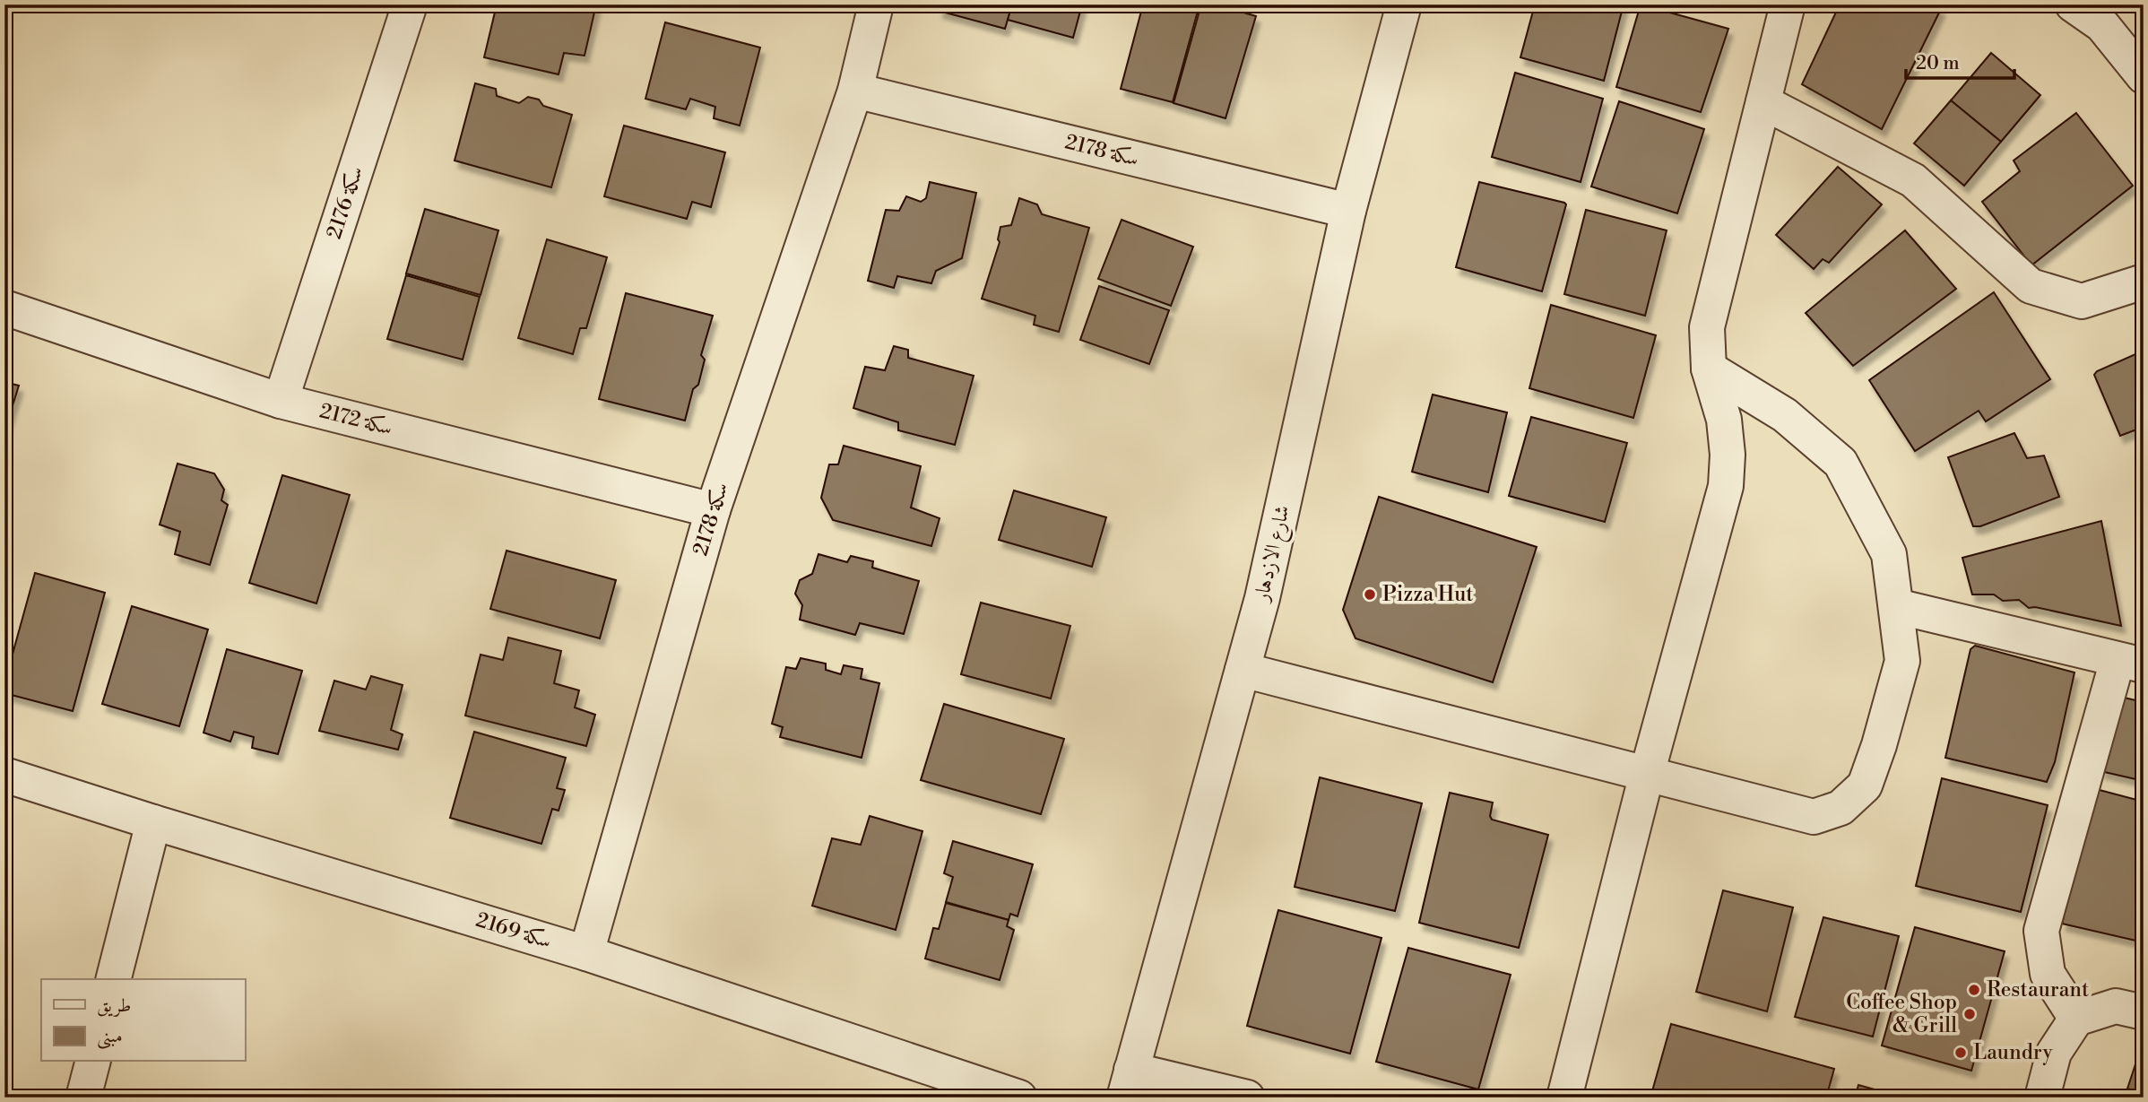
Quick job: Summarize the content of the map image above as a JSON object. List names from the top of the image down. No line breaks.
{"streets":{"street":["سكة 2178","سكة 2176","سكة 2172","شارع الازدهار","سكة 2169"]},"crossings":[["سكة 2178","سكة 2172"],["سكة 2178","شارع الازدهار"],["سكة 2178","سكة 2169"],["سكة 2176","سكة 2172"]],"places":["Pizza Hut","Restaurant","Coffee Shop & Grill","Laundry"],"legend":["طريق","مبنى"],"scale_bar":"20 m"}
